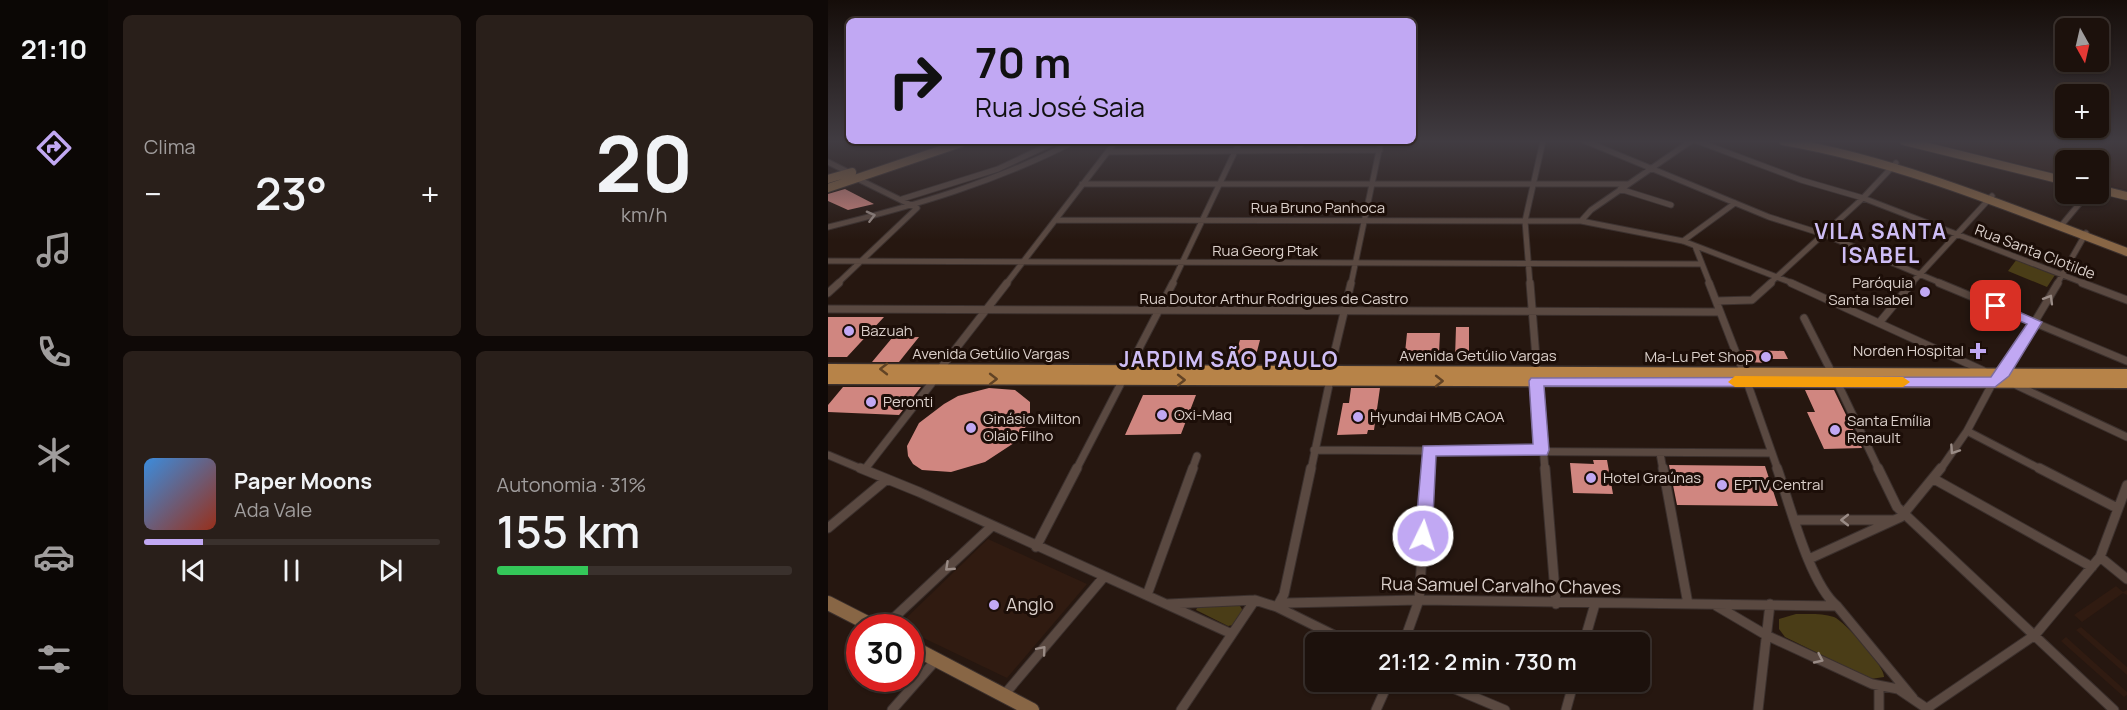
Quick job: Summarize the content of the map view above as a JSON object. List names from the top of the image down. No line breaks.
{"streets":{"main road":["Avenida Getúlio Vargas"],"street":["Rua Bruno Panhoca","Rua Georg Ptak","Rua Santa Clotilde","Rua Doutor Arthur Rodrigues de Castro","Rua Samuel Carvalho Chaves"]},"crossings":[["Rua Bruno Panhoca","Avenida Getúlio Vargas"]],"districts":["VILA SANTA ISABEL","JARDIM SÃO PAULO"],"places":{"other":["Paróquia Santa Isabel","Bazuah","Ma-Lu Pet Shop","Peronti","Oxi-Maq","Hyundai HMB CAOA","Ginásio Milton Olaio Filho","Santa Emília Renault","Hotel Graúnas","EPTV Central","Anglo"],"health":["Norden Hospital"]},"north":"bottom","page":{"tabs":"21:10","tile":["Clima",["20","km/h"],["Autonomia · 31%","155 km"]],"map_buttons":["+","−"],"turn":["70 m","Rua José Saia"],"heat":["−","23°","+"],"song":["Paper Moons","Ada Vale"],"limit":"30","trip":"21:12 · 2 min · 730 m"}}
